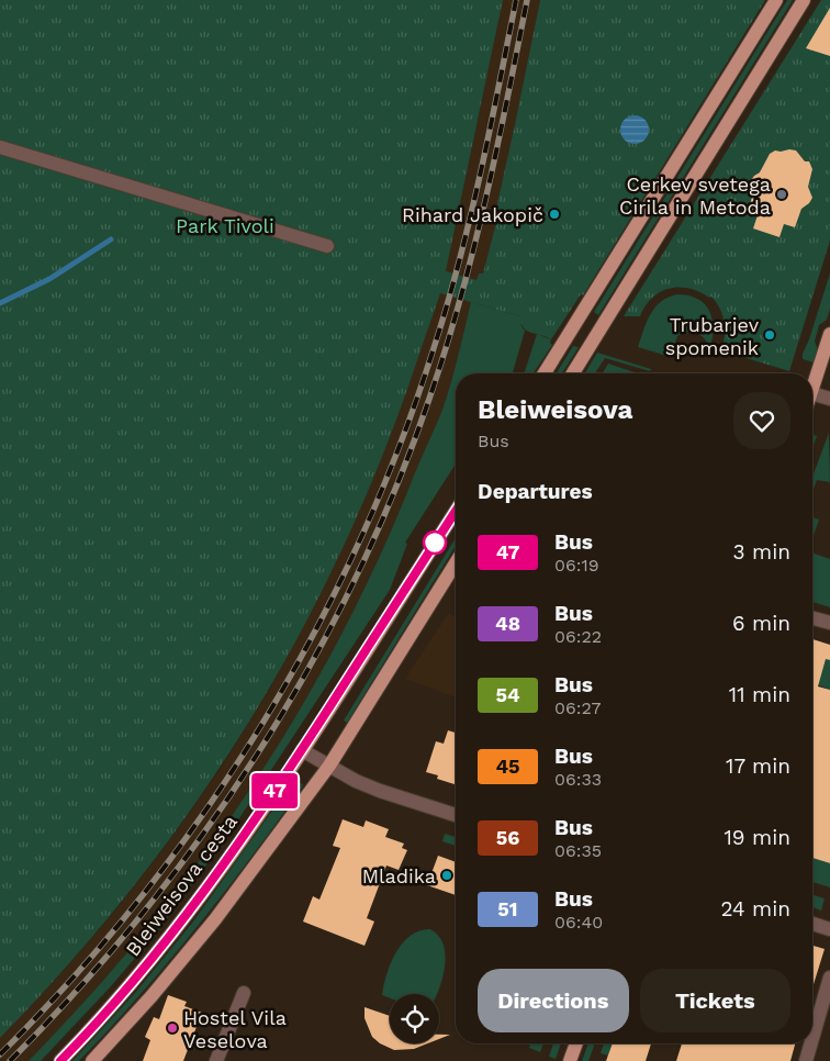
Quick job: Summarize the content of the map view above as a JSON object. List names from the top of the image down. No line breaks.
{"streets":{"main road":["Bleiweisova cesta"]},"parks":["Park Tivoli"],"places":["Cerkev svetega Cirila in Metoda","Rihard Jakopič","Trubarjev spomenik","Mladika","Hostel Vila Veselova"],"lines":["bus line 47"],"page":{"on_map":"47","heading":[["Bleiweisova","Bus"],"Departures"],"list":[{"mark":"47","name":"Bus","note":"06:19","value":"3 min"},{"mark":"48","name":"Bus","note":"06:22","value":"6 min"},{"mark":"54","name":"Bus","note":"06:27","value":"11 min"},{"mark":"45","name":"Bus","note":"06:33","value":"17 min"},{"mark":"56","name":"Bus","note":"06:35","value":"19 min"},{"mark":"51","name":"Bus","note":"06:40","value":"24 min"}],"buttons":["Directions","Tickets"]}}
